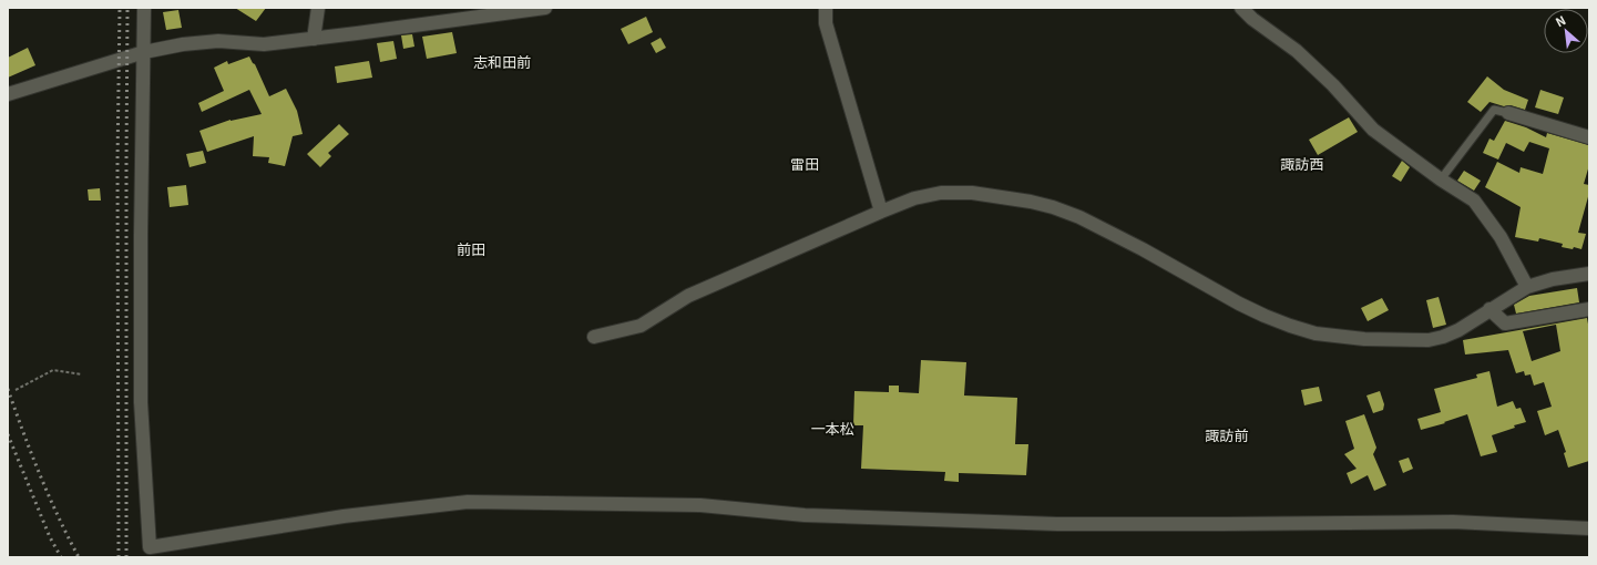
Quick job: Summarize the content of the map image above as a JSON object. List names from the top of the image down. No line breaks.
{"districts":["志和田前","雷田","諏訪西","前田","一本松","諏訪前"],"north":"top left"}
